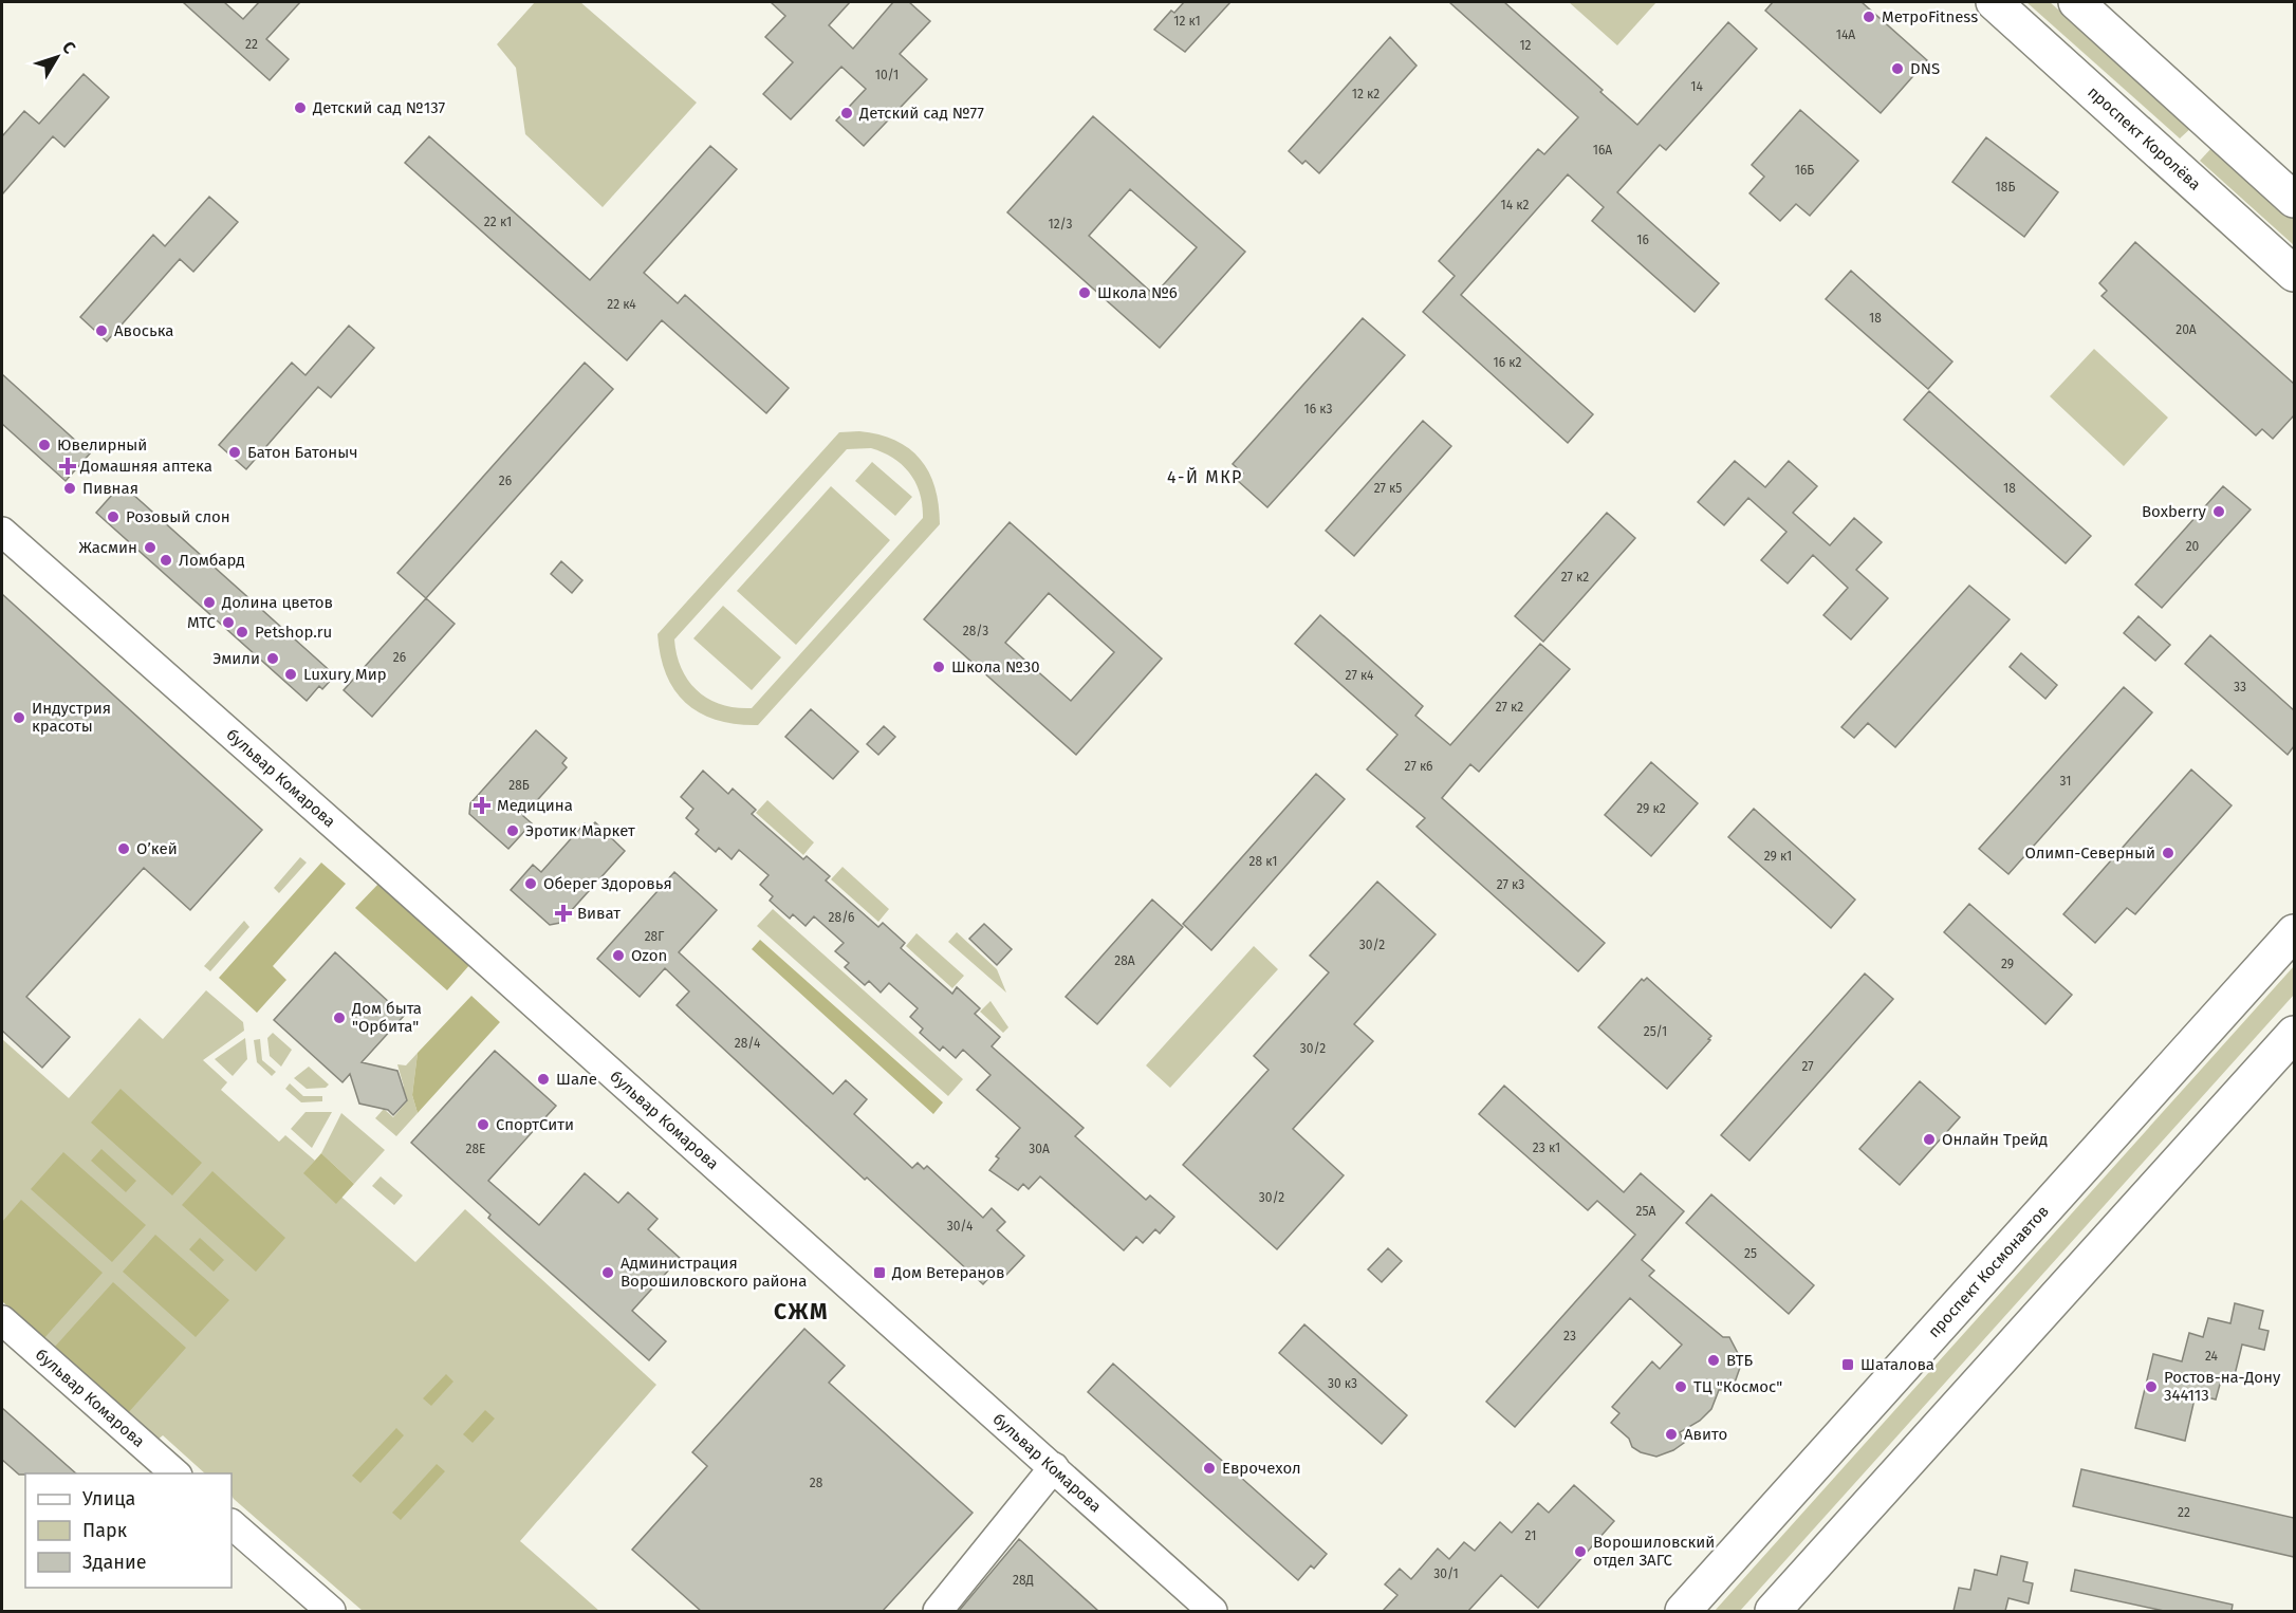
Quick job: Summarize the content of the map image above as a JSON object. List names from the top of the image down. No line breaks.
{"streets":{"main road":["проспект Королёва","проспект Космонавтов"],"street":["бульвар Комарова"]},"districts":["4-Й МКР","СЖМ"],"places":{"other":["МетроFitness","DNS","Детский сад №137","Детский сад №77","Школа №6","Авоська","Ювелирный","Батон Батоныч","Пивная","Boxberry","Розовый слон","Жасмин","Ломбард","Долина цветов","МТС","Petshop.ru","Эмили","Школа №30","Luxury Мир","Индустрия красоты","Эротик Маркет","О’кей","Олимп-Северный","Оберег Здоровья","Ozon","Дом быта \"Орбита\"","Шале","СпортСити","Онлайн Трейд","Администрация Ворошиловского района","ВТБ","ТЦ \"Космос\"","Ростов-на-Дону 344113","Авито","Еврочехол","Ворошиловский отдел ЗАГС"],"health":["Домашняя аптека","Медицина","Виват"],"transit":["Дом Ветеранов","Шаталова"]},"house_numbers":["12 к1","14А","22","12","10/1","14","12 к2","16А","16Б","18Б","14 к2","22 к1","12/3","16","22 к4","18","20А","16 к2","16 к3","26","27 к5","18","20","27 к2","28/3","26","27 к4","33","27 к2","27 к6","31","28Б","29 к2","29 к1","28 к1","27 к3","28/6","28Г","30/2","28А","29","25/1","28/4","30/2","27","23 к1","28Е","30А","30/2","25А","30/4","25","23","24","30 к3","28","22","21","30/1","28Д"],"legend":["Улица","Парк","Здание"],"north":"top right"}
